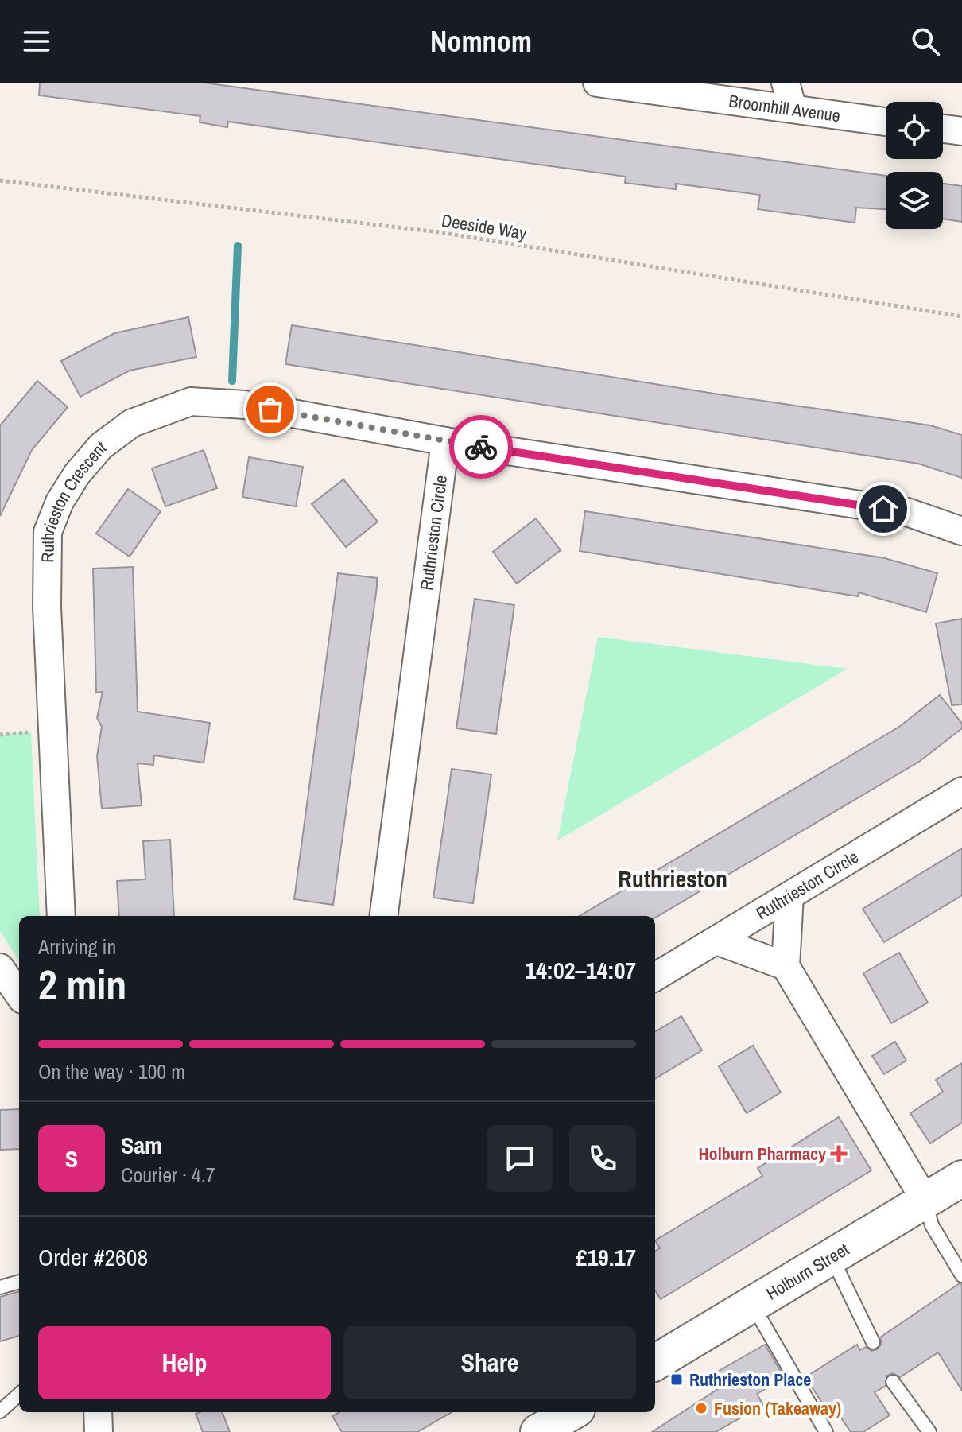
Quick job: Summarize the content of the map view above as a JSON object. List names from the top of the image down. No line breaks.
{"streets":{"street":["Broomhill Avenue","Ruthrieston Crescent","Ruthrieston Circle","Holburn Street"],"path":["Deeside Way"]},"crossings":[["Ruthrieston Crescent","Ruthrieston Circle"]],"districts":["Ruthrieston"],"places":{"health":["Holburn Pharmacy"],"transit":["Ruthrieston Place"],"other":["Fusion (Takeaway)"]},"page":{"header":"Nomnom","heading":["2 min","Arriving in","14:02–14:07"],"panel":["Sam","Courier · 4.7","Order #2608","£19.17"],"bar":"On the way · 100 m","round":"S","buttons":["Help","Share"]}}
